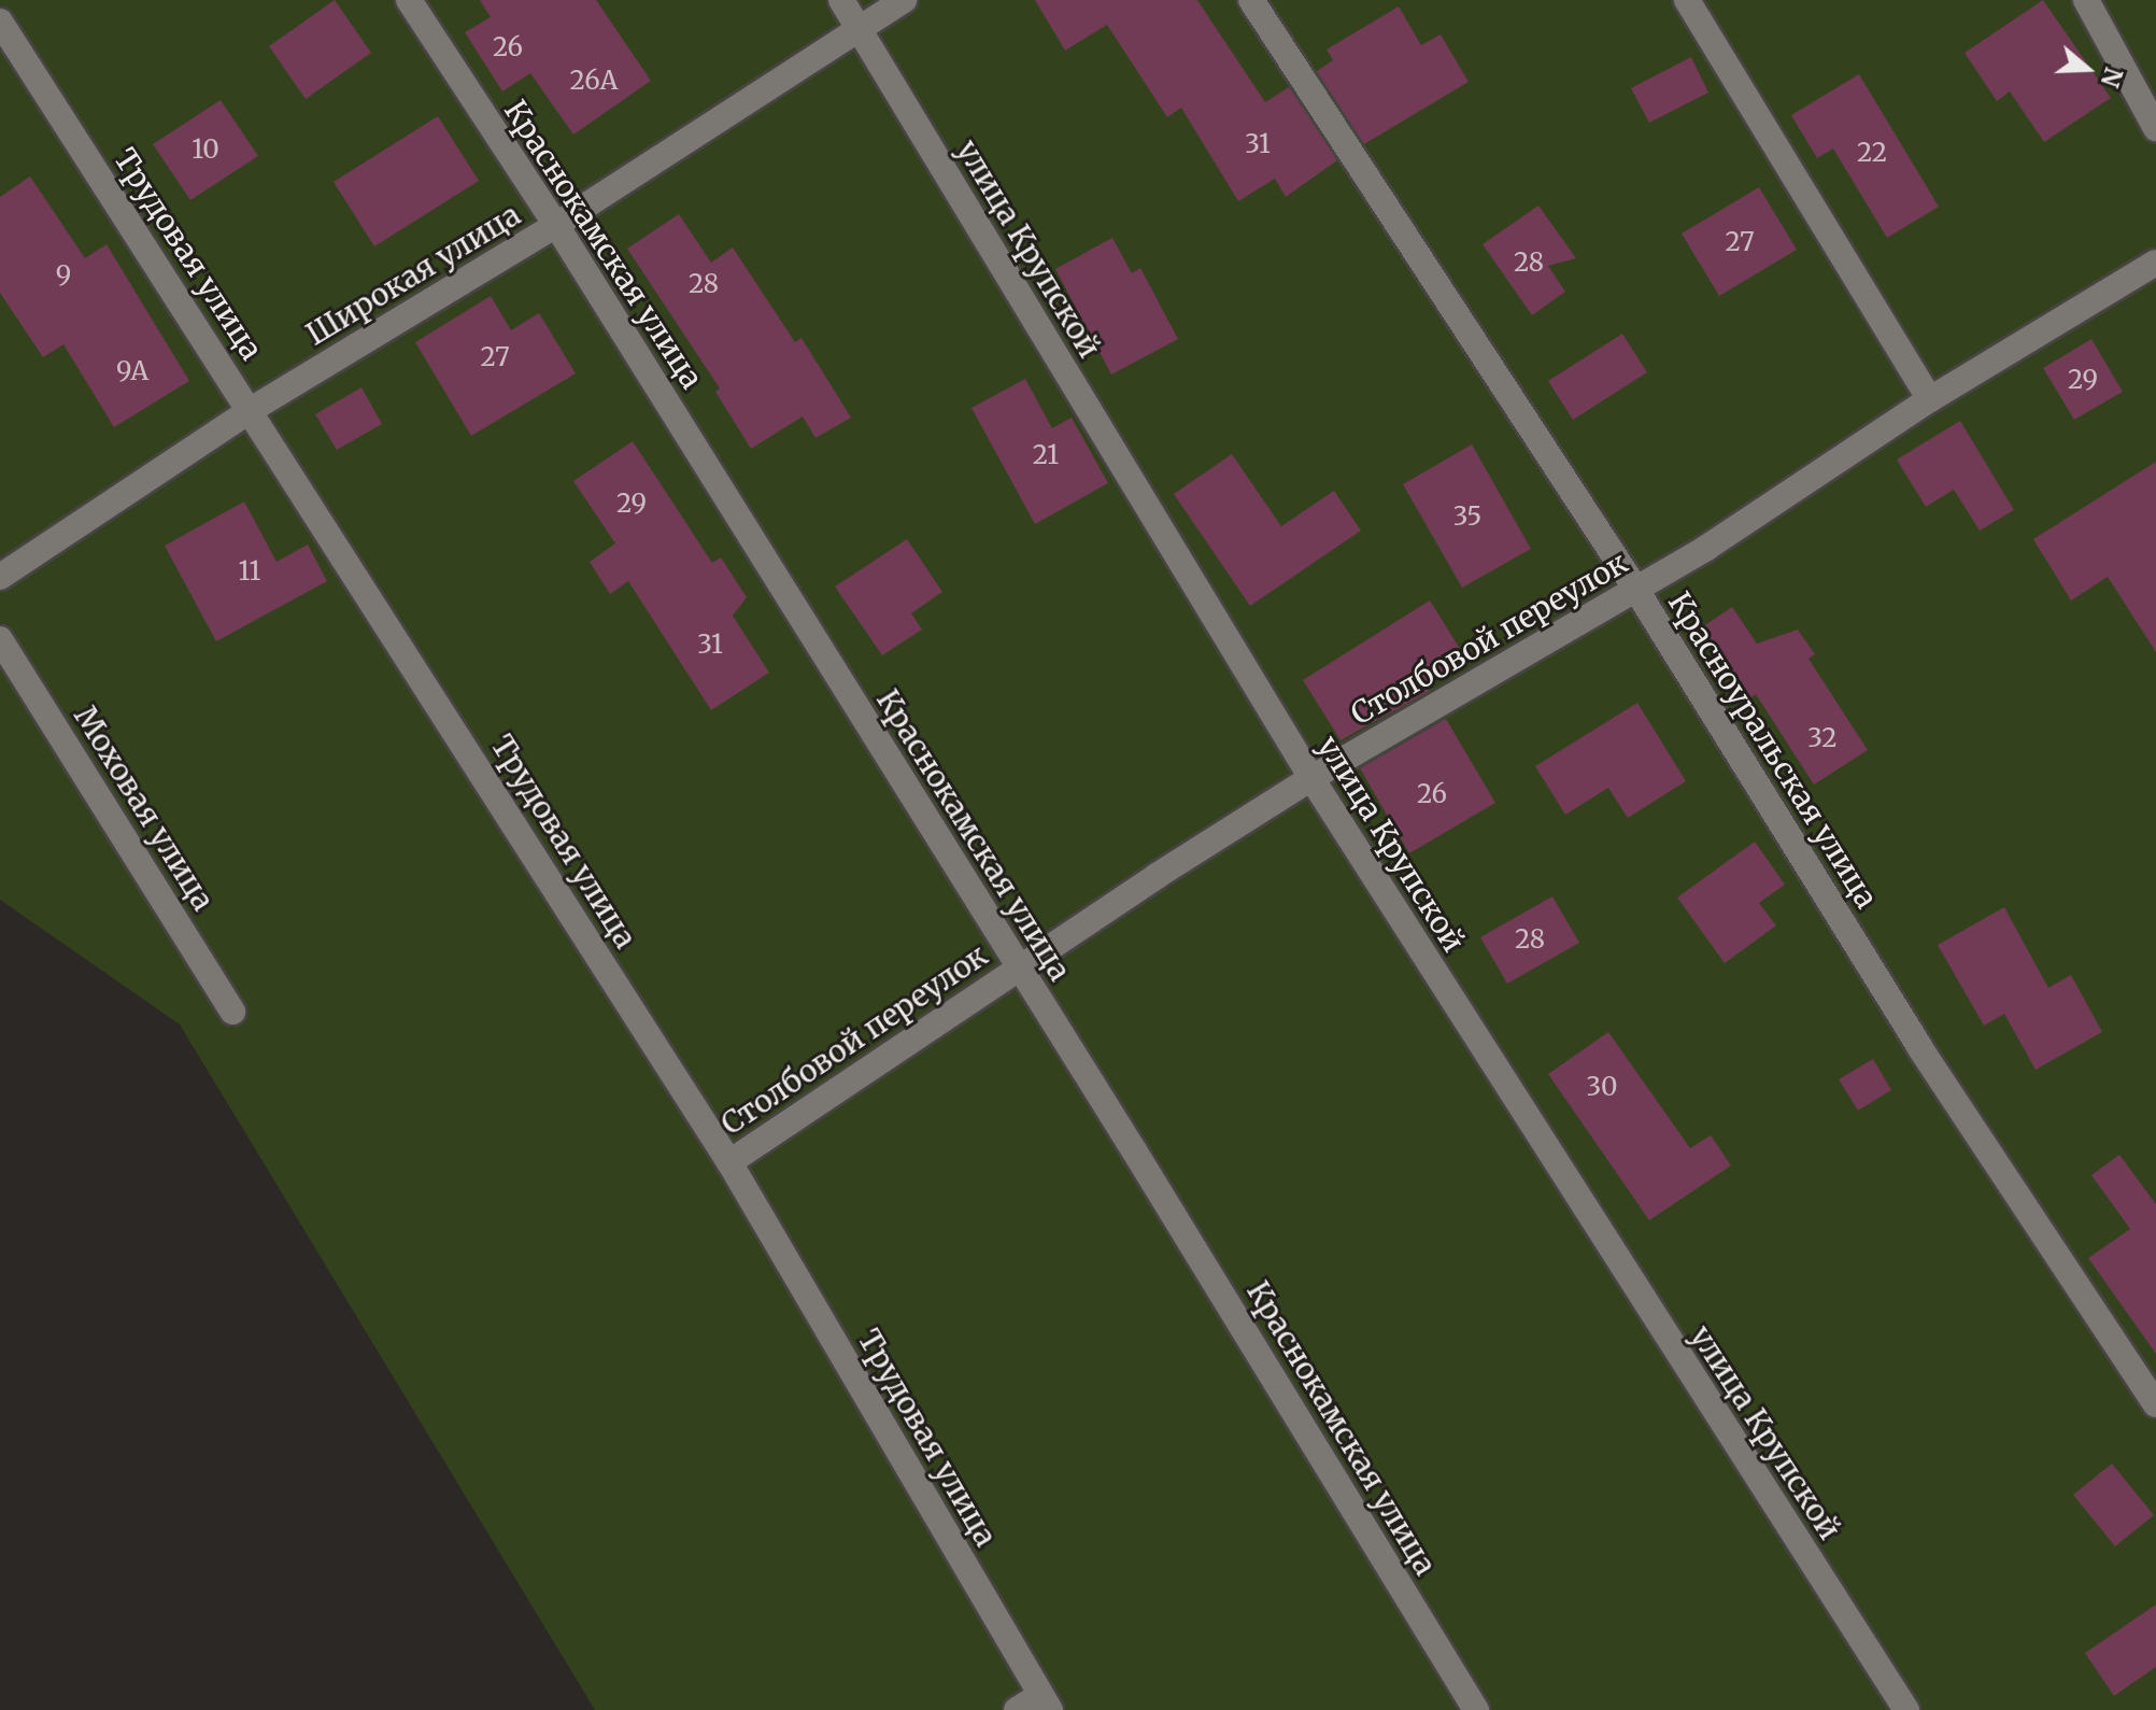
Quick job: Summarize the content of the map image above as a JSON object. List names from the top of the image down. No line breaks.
{"streets":{"street":["Краснокамская улица","улица Крупской","Трудовая улица","Широкая улица","Столбовой переулок","Красноуральская улица","Моховая улица"]},"crossings":[["Краснокамская улица","Широкая улица"],["Краснокамская улица","Столбовой переулок"],["улица Крупской","Широкая улица"],["улица Крупской","Столбовой переулок"],["Трудовая улица","Широкая улица"],["Трудовая улица","Столбовой переулок"],["Столбовой переулок","Красноуральская улица"]],"house_numbers":["26","26А","31","10","22","27","28","9","28","27","9А","29","21","29","35","11","31","32","26","28","30"],"north":"right"}
